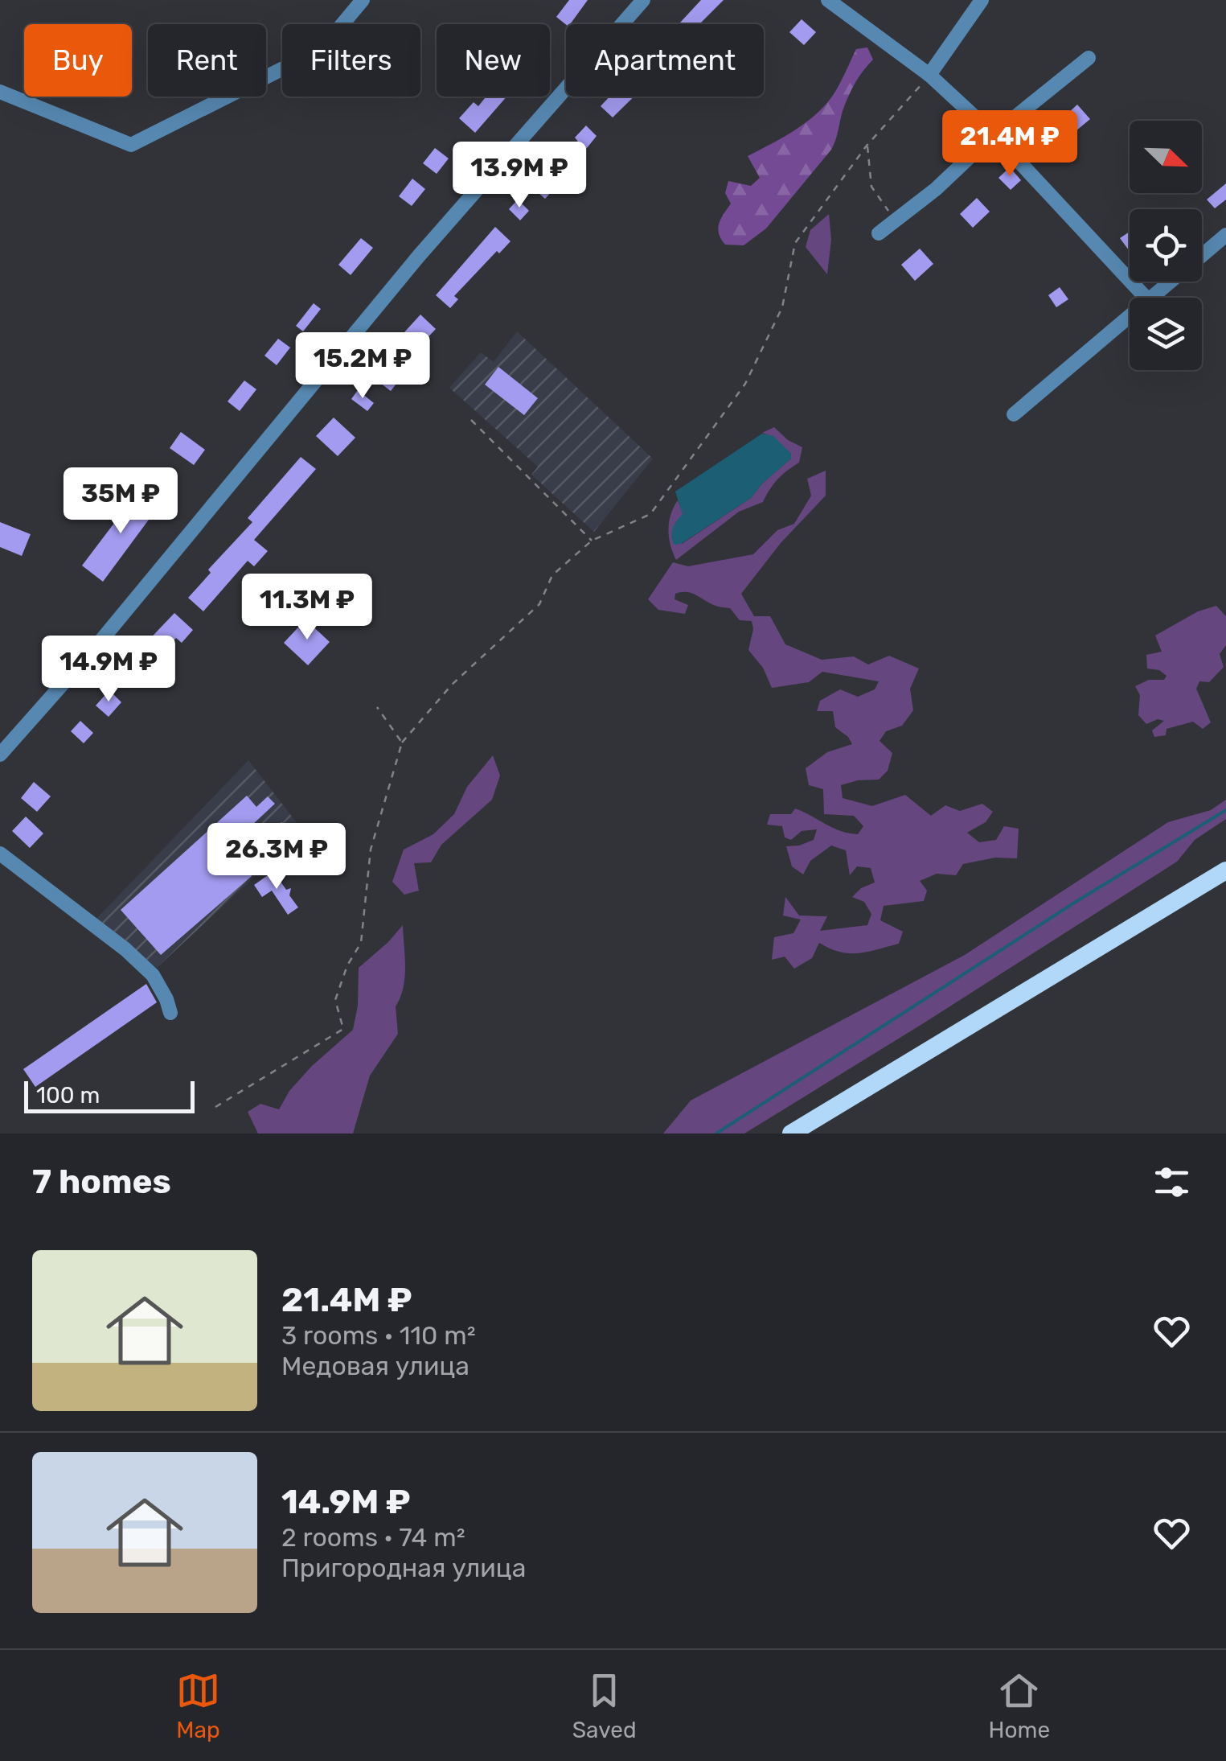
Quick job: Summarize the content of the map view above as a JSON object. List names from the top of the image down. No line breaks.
{"scale_bar":"100 m","north":"bottom right","page":{"chip":["Buy","Rent","Filters","New","Apartment"],"price":["21.4M ₽","13.9M ₽","15.2M ₽","35M ₽","11.3M ₽","14.9M ₽","26.3M ₽"],"scale":"100 m","heading":"7 homes","list":[{"name":"21.4M ₽","note":"3 rooms · 110 m² · Медовая улица"},{"name":"14.9M ₽","note":"2 rooms · 74 m² · Пригородная улица"}],"tabs":["Map","Saved","Home"]}}
